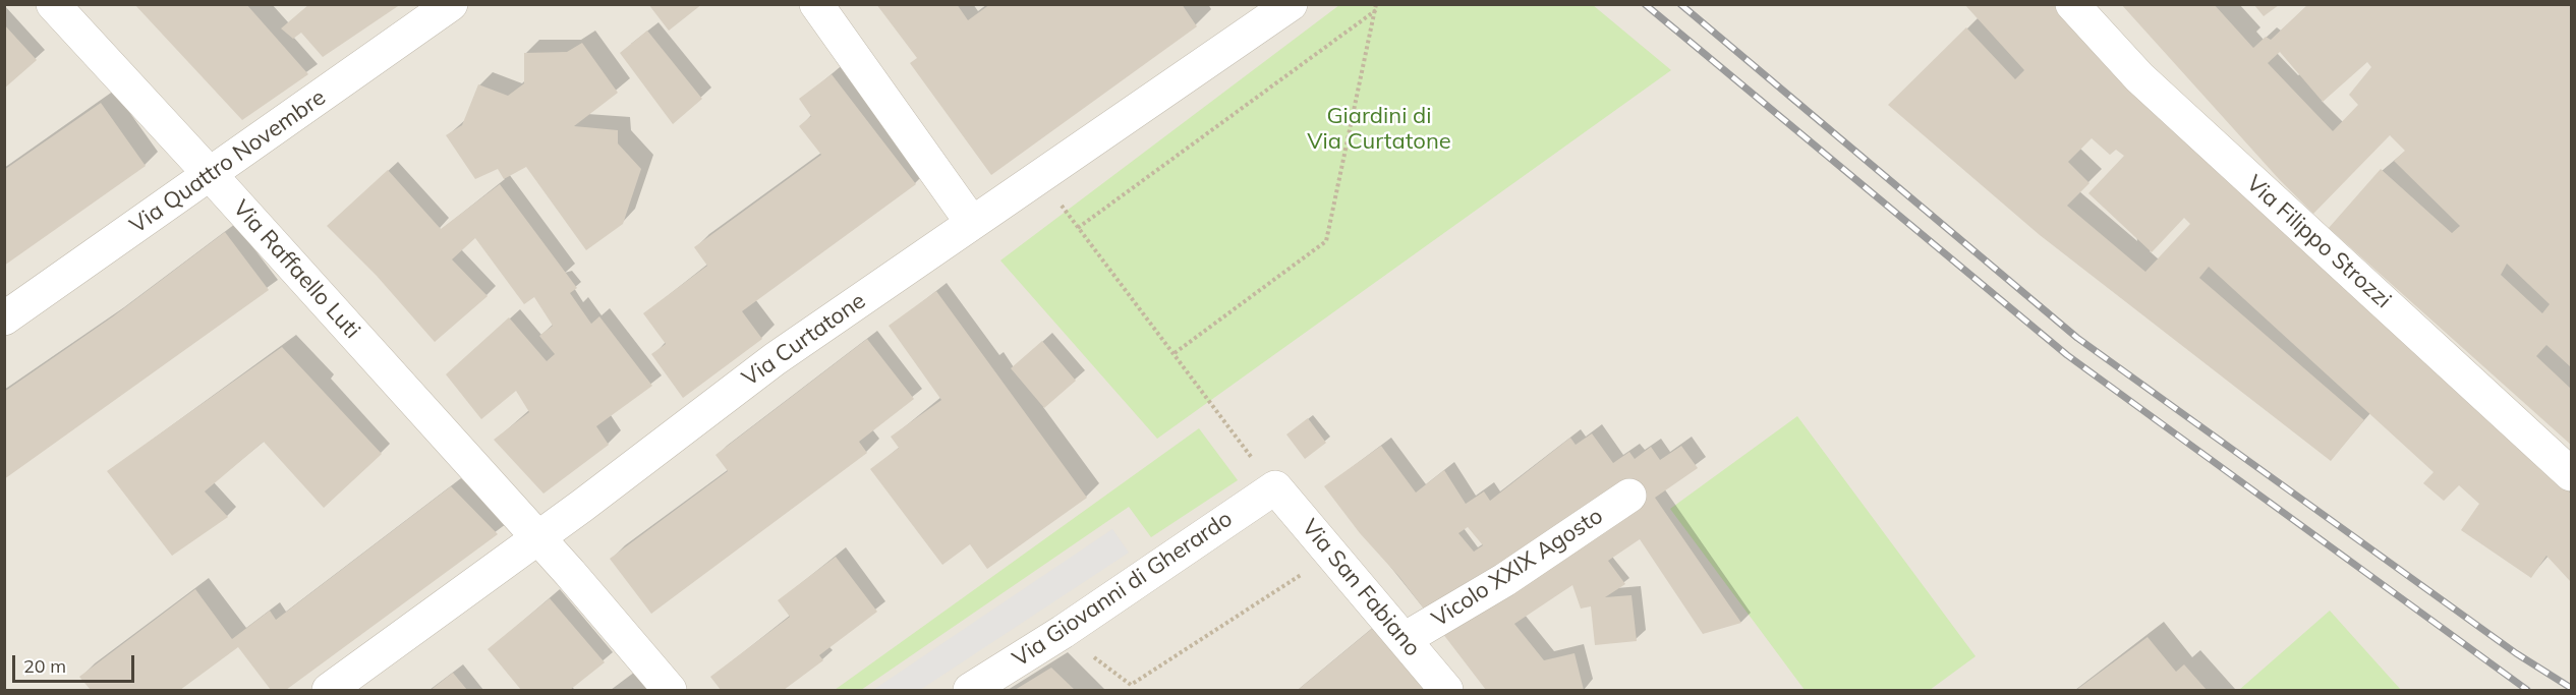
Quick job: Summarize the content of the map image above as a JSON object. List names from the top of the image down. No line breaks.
{"streets":{"street":["Via Quattro Novembre","Via Filippo Strozzi","Via Raffaello Luti","Via Curtatone","Vicolo XXIX Agosto","Via San Fabiano","Via Giovanni di Gherardo"]},"crossings":[["Via Quattro Novembre","Via Raffaello Luti"],["Via Raffaello Luti","Via Curtatone"],["Vicolo XXIX Agosto","Via San Fabiano"],["Via San Fabiano","Via Giovanni di Gherardo"]],"parks":["Giardini di Via Curtatone"],"scale_bar":"20 m"}
